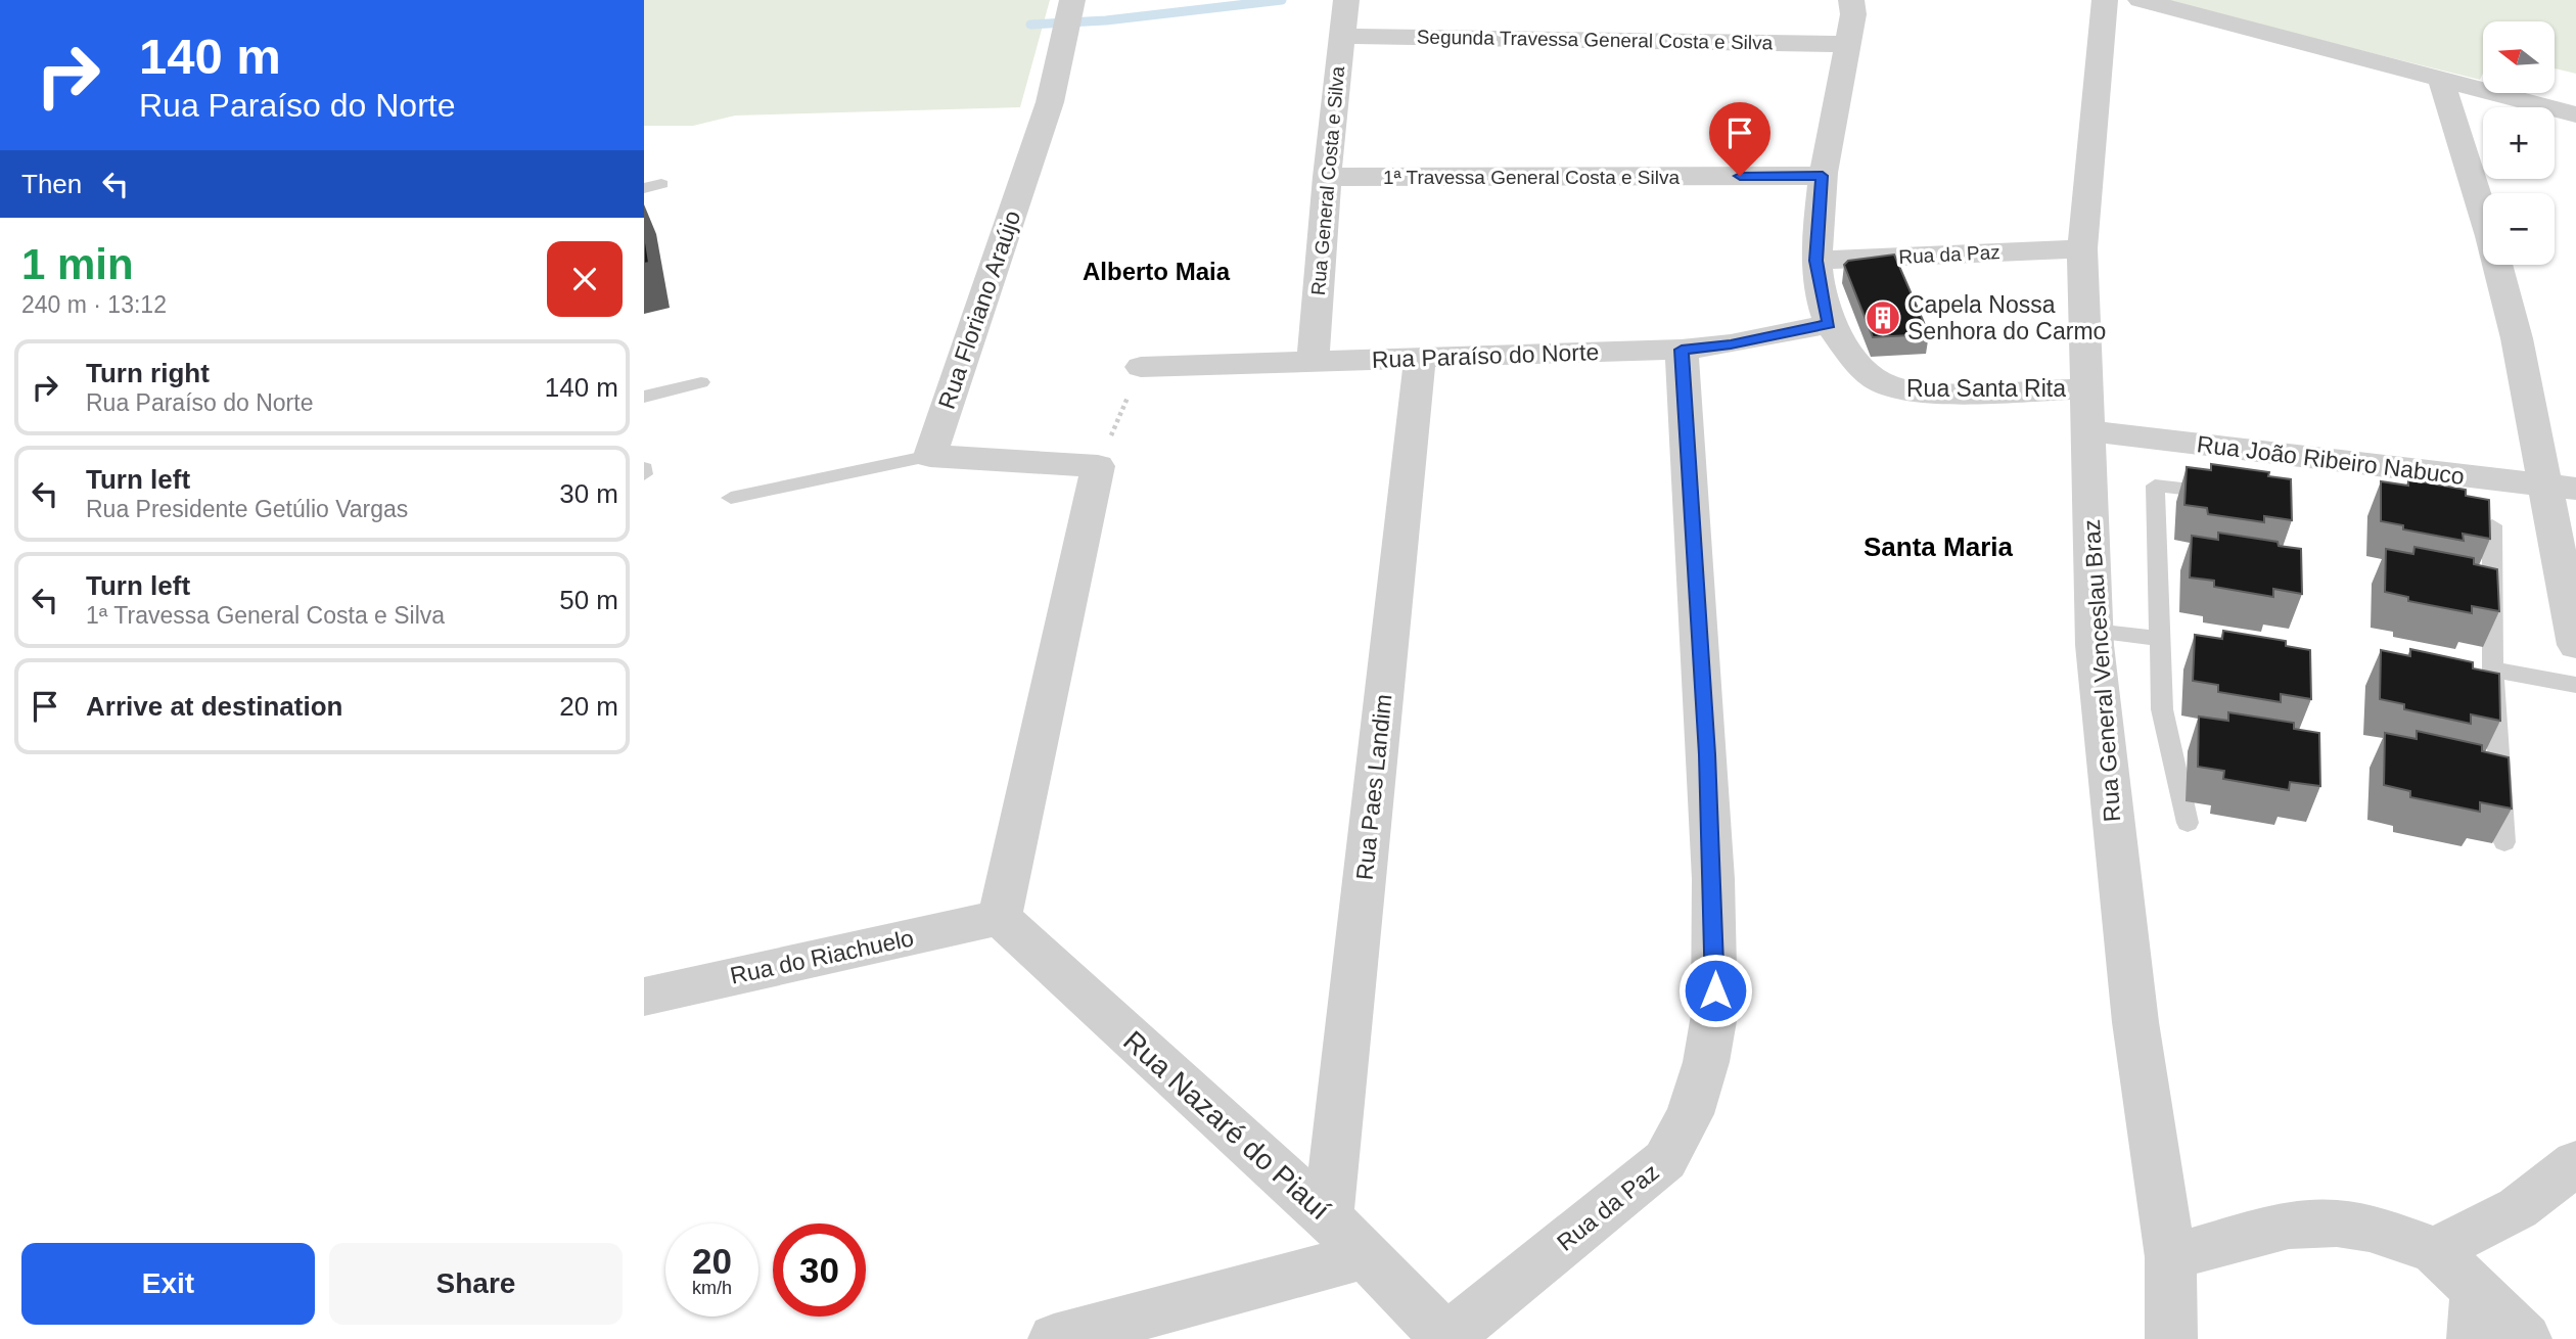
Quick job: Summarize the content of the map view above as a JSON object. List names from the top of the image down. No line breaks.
{"streets":{"street":["Segunda Travessa General Costa e Silva","1ª Travessa General Costa e Silva","Rua General Costa e Silva","Rua da Paz","Rua Floriano Araújo","Rua Paraíso do Norte","Rua Santa Rita","Rua João Ribeiro Nabuco","Rua General Venceslau Braz","Rua Paes Landim","Rua do Riachuelo","Rua Nazaré do Piauí"]},"crossings":[["Segunda Travessa General Costa e Silva","Rua General Costa e Silva"],["1ª Travessa General Costa e Silva","Rua General Costa e Silva"],["Rua General Costa e Silva","Rua Paraíso do Norte"],["Rua da Paz","Rua Paraíso do Norte"],["Rua da Paz","Rua General Venceslau Braz"],["Rua da Paz","Rua Nazaré do Piauí"],["Rua Paraíso do Norte","Rua Santa Rita"],["Rua Paraíso do Norte","Rua Paes Landim"],["Rua Santa Rita","Rua General Venceslau Braz"],["Rua João Ribeiro Nabuco","Rua General Venceslau Braz"],["Rua Paes Landim","Rua Nazaré do Piauí"],["Rua do Riachuelo","Rua Nazaré do Piauí"]],"districts":["Alberto Maia","Santa Maria"],"places":{"building":["Capela Nossa Senhora do Carmo"]},"north":"left","page":{"turn":["140 m","Rua Paraíso do Norte"],"map_buttons":["+","−"],"then":"Then","heading":["1 min","240 m · 13:12"],"list":[{"name":"Turn right","note":"Rua Paraíso do Norte","value":"140 m"},{"name":"Turn left","note":"Rua Presidente Getúlio Vargas","value":"30 m"},{"name":"Turn left","note":"1ª Travessa General Costa e Silva","value":"50 m"},{"name":"Arrive at destination","value":"20 m"}],"speed":"20 km/h","limit":"30","buttons":["Exit","Share"]}}
